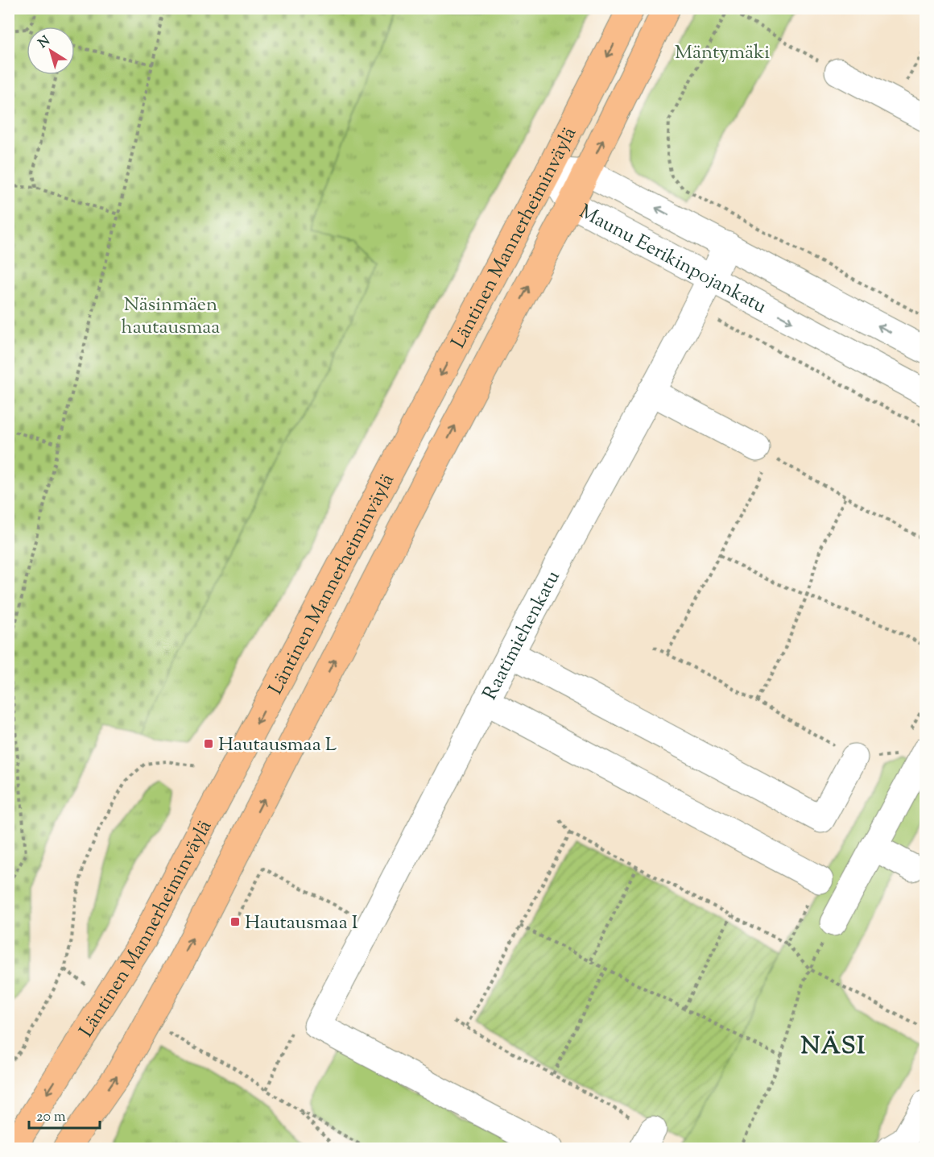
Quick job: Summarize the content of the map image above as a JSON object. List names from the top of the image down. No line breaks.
{"streets":{"main road":["Läntinen Mannerheiminväylä"],"street":["Maunu Eerikinpojankatu","Raatimiehenkatu"]},"crossings":[["Läntinen Mannerheiminväylä","Maunu Eerikinpojankatu"],["Maunu Eerikinpojankatu","Raatimiehenkatu"]],"districts":["NÄSI"],"parks":["Mäntymäki","Näsinmäen hautausmaa"],"places":{"transit":["Hautausmaa L","Hautausmaa I"]},"scale_bar":"20 m","north":"top left"}
